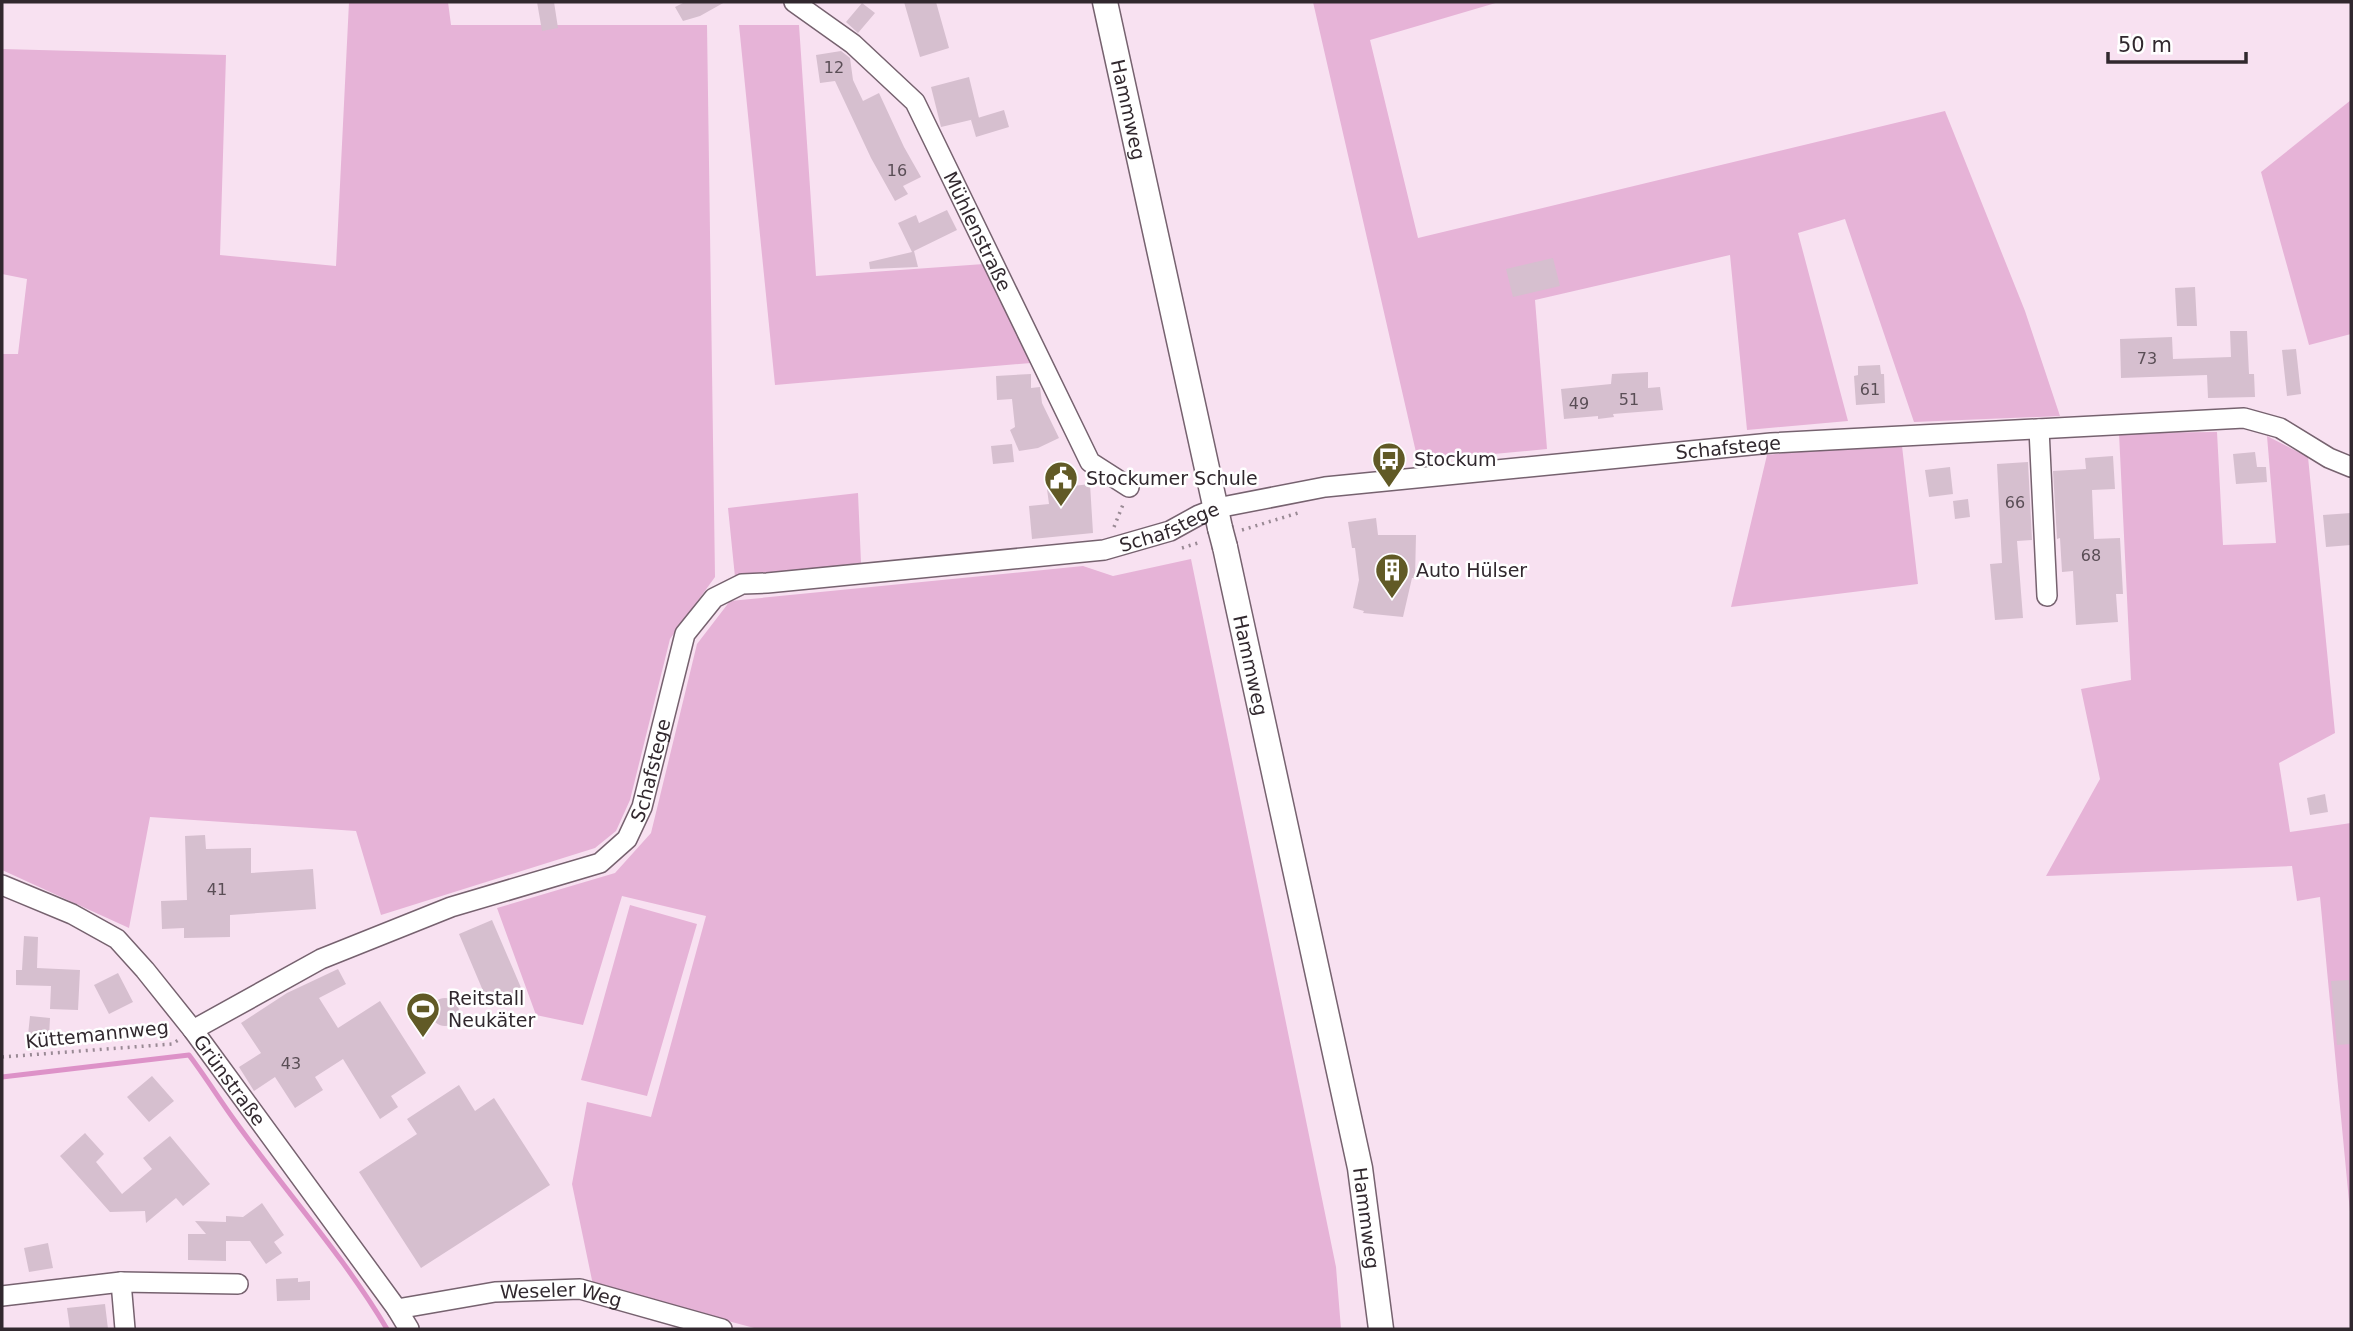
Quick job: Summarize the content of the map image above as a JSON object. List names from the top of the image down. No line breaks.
{"streets":{"main road":["Hammweg"],"street":["Mühlenstraße","Schafstege","Grünstraße","Weseler Weg"],"path":["Küttemannweg"]},"crossings":[["Hammweg","Schafstege"],["Schafstege","Küttemannweg"],["Schafstege","Grünstraße"],["Küttemannweg","Grünstraße"],["Grünstraße","Weseler Weg"]],"places":{"bus stop":["Stockum"],"public building":["Stockumer Schule"],"building":["Auto Hülser"],"sports":["Reitstall Neukäter"]},"house_numbers":["12","16","73","61","51","49","66","68","41","43"],"scale_bar":"50 m"}
